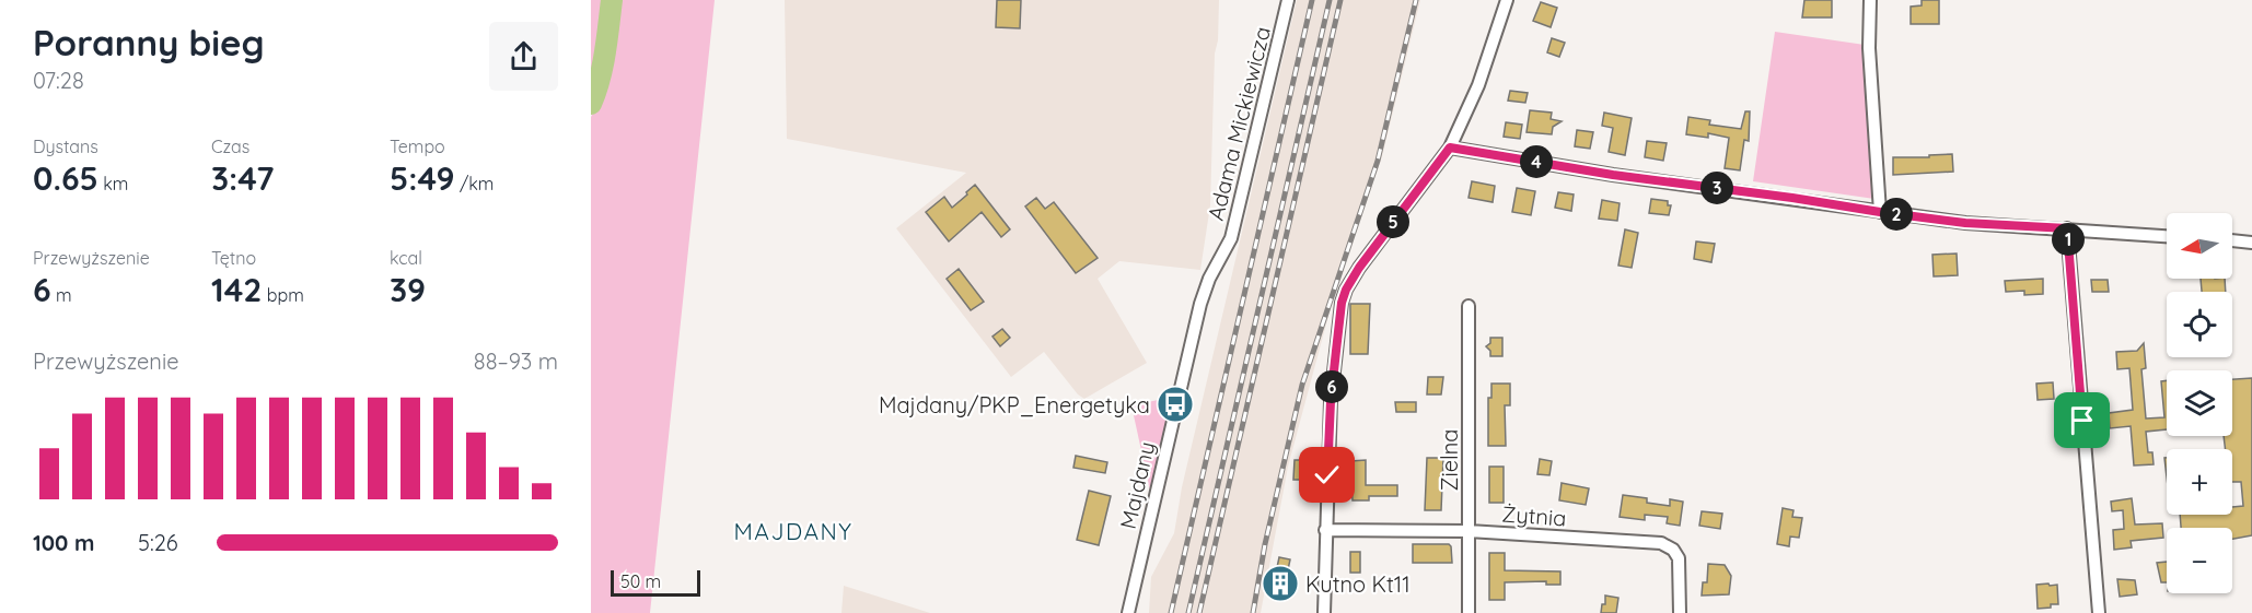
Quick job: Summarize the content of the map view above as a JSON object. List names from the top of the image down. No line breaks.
{"streets":{"street":["Adama Mickiewicza","Zielna","Majdany","Żytnia"]},"crossings":[["Adama Mickiewicza","Majdany"],["Zielna","Żytnia"]],"districts":["MAJDANY"],"places":{"bus stop":["Majdany/PKP_Energetyka"],"building":["Kutno Kt11"]},"scale_bar":"50 m","north":"left","page":{"heading":["Poranny bieg","07:28"],"stats":[["Dystans","0.65 km"],["Czas","3:47"],["Tempo","5:49 /km"],["Przewyższenie","6 m"],["Tętno","142 bpm"],["kcal","39"]],"pins":["4","3","2","5","1","6"],"map_buttons":["+","−"],"chart":["Przewyższenie","88–93 m"],"list":[{"name":"100 m","note":"5:26"}],"scale":"50 m"}}
